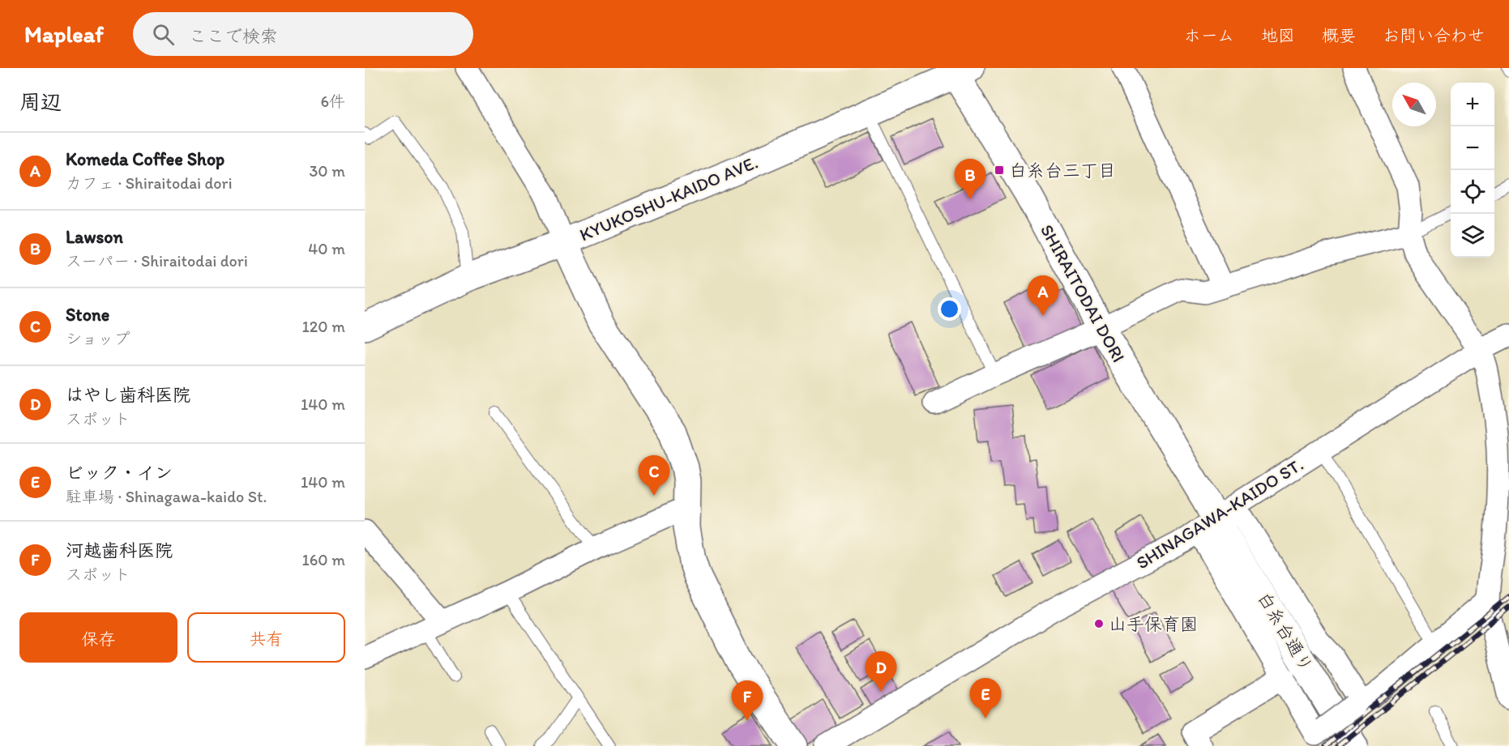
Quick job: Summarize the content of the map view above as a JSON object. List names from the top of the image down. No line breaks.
{"streets":{"street":["KYUKOSHU-KAIDO AVE.","SHIRAITODAI DORI","SHINAGAWA-KAIDO ST.","白糸台通り"]},"crossings":[["KYUKOSHU-KAIDO AVE.","SHIRAITODAI DORI"],["SHIRAITODAI DORI","SHINAGAWA-KAIDO ST."],["SHIRAITODAI DORI","白糸台通り"],["SHINAGAWA-KAIDO ST.","白糸台通り"]],"places":{"transit":["白糸台三丁目"],"other":["山手保育園"]},"north":"top left","page":{"header":"Mapleaf","search":"ここで検索","nav":["ホーム","地図","概要","お問い合わせ"],"heading":["周辺","6件"],"map_buttons":["+","−"],"list":[{"mark":"A","name":"Komeda Coffee Shop","note":"カフェ · Shiraitodai dori","value":"30 m"},{"mark":"B","name":"Lawson","note":"スーパー · Shiraitodai dori","value":"40 m"},{"mark":"C","name":"Stone","note":"ショップ","value":"120 m"},{"mark":"D","name":"はやし歯科医院","note":"スポット","value":"140 m"},{"mark":"E","name":"ビック・イン","note":"駐車場 · Shinagawa-kaido St.","value":"140 m"},{"mark":"F","name":"河越歯科医院","note":"スポット","value":"160 m"}],"pins":["B","A","C","D","E","F"],"buttons":["保存","共有"]}}
